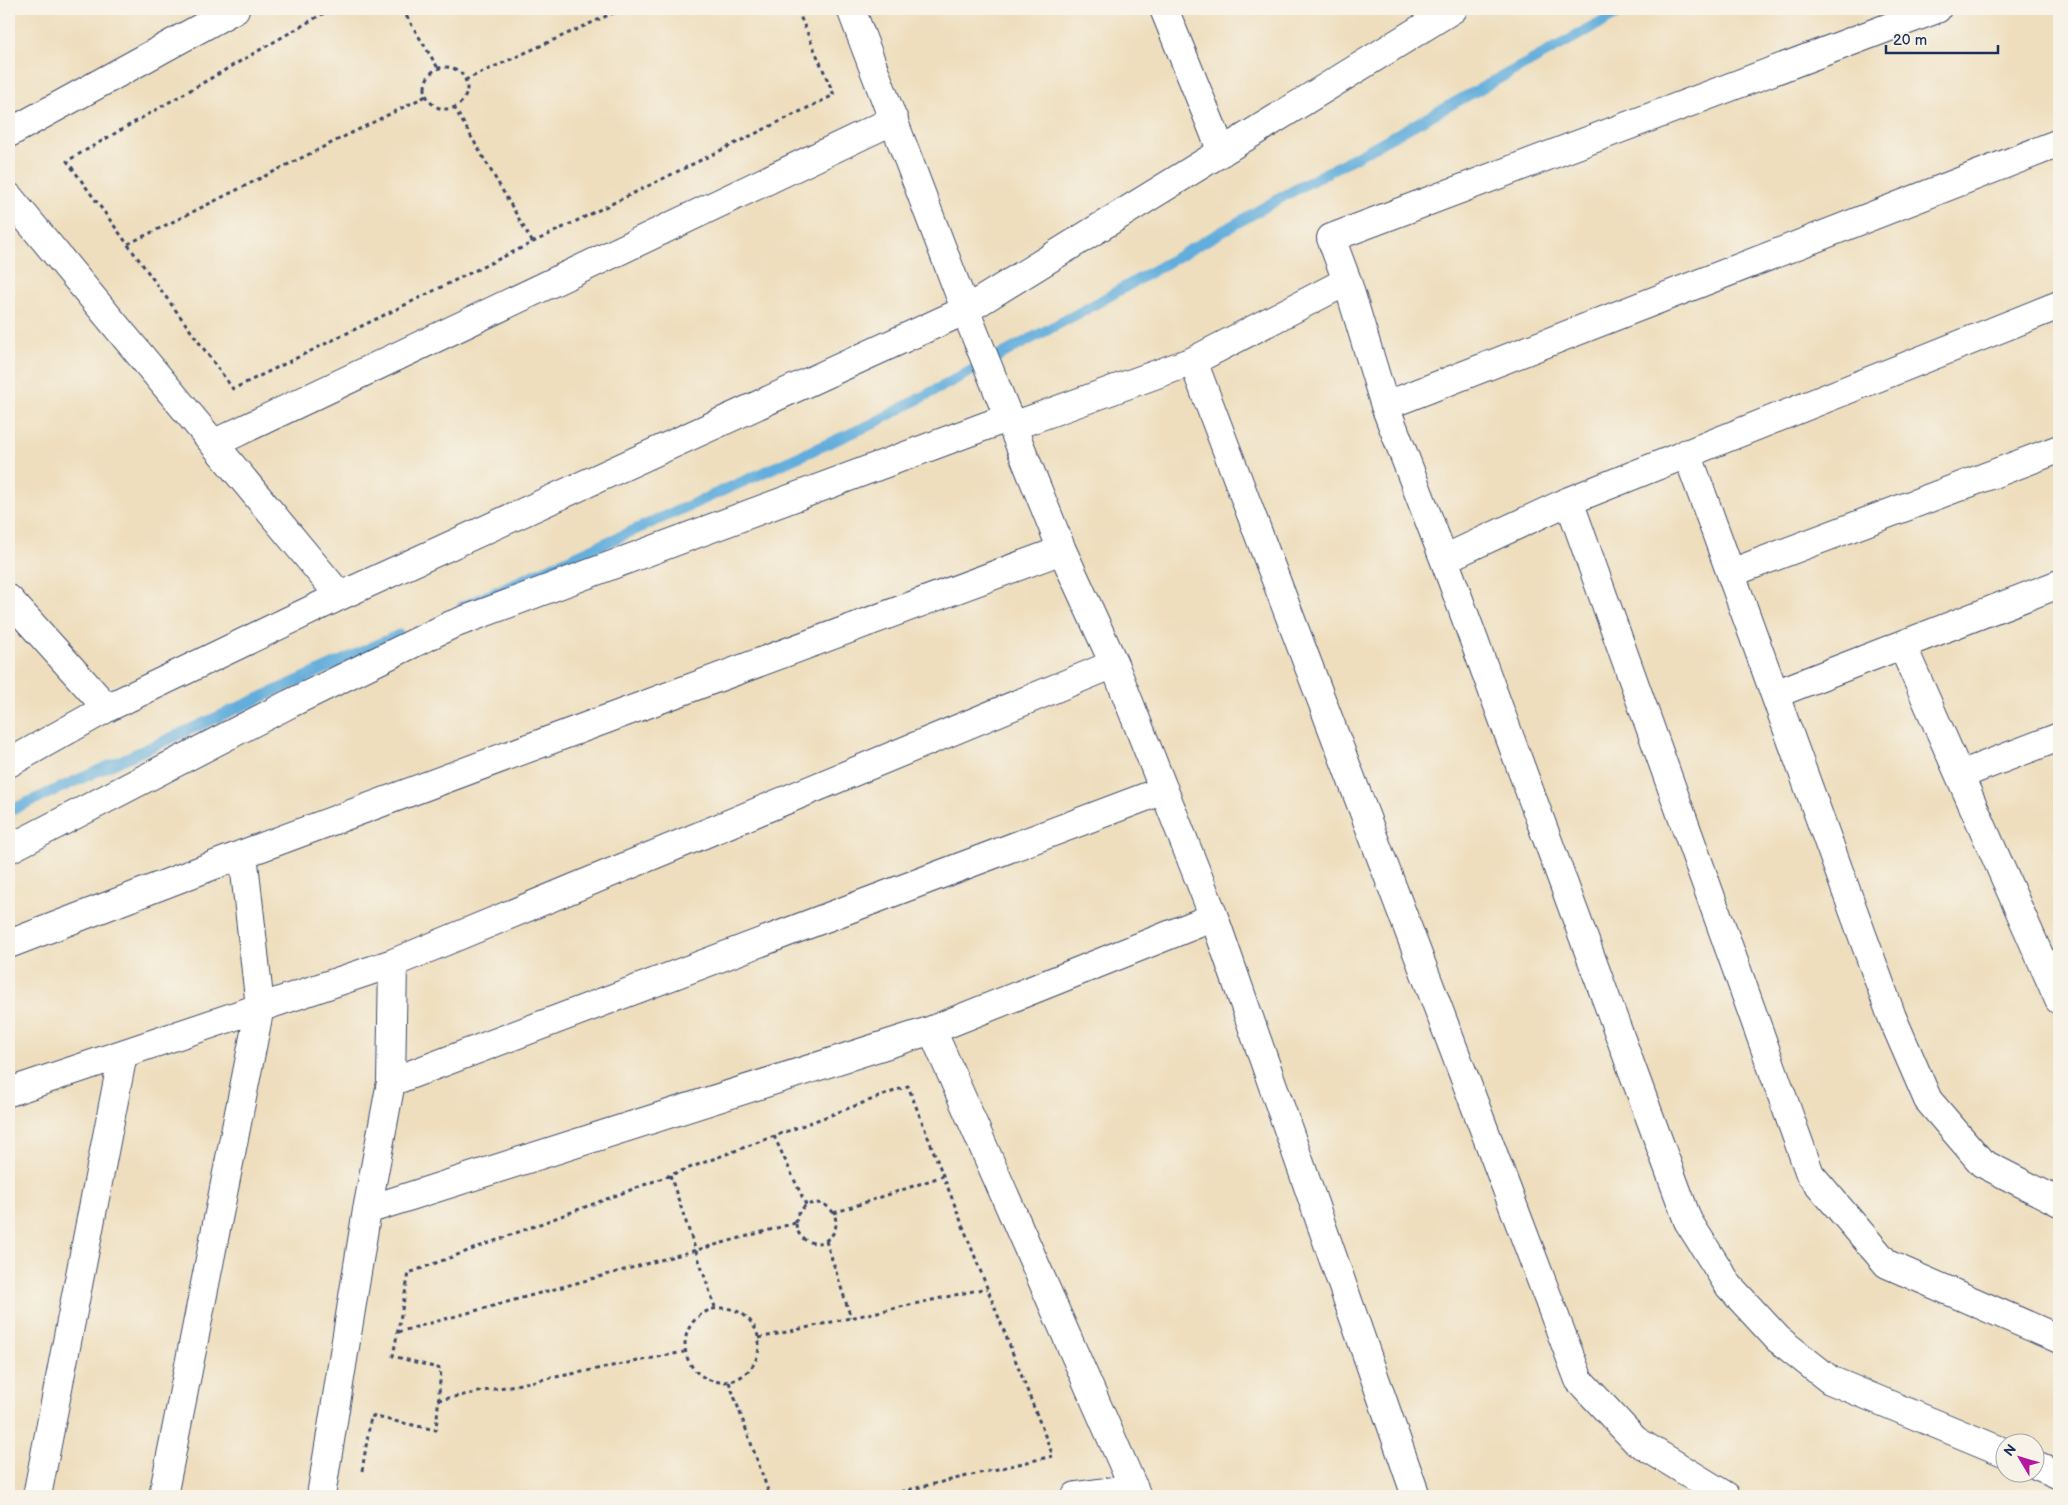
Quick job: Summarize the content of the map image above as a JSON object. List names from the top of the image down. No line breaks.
{"scale_bar":"20 m","north":"top left"}
